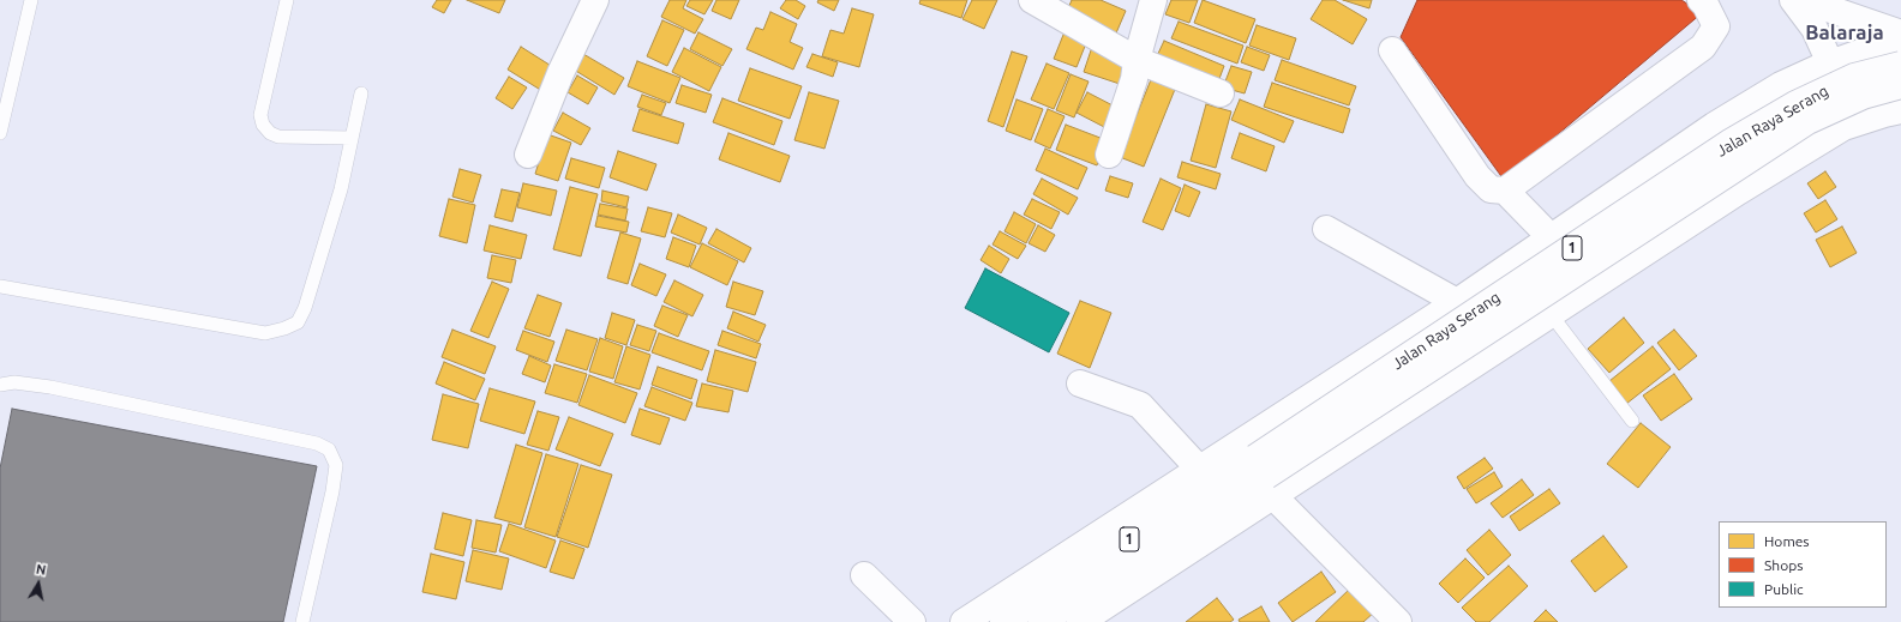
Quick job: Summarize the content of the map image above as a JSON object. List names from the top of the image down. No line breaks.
{"streets":{"main road":["Jalan Raya Serang","1"]},"districts":["Balaraja"],"legend":["Homes","Shops","Public"],"north":"top"}
